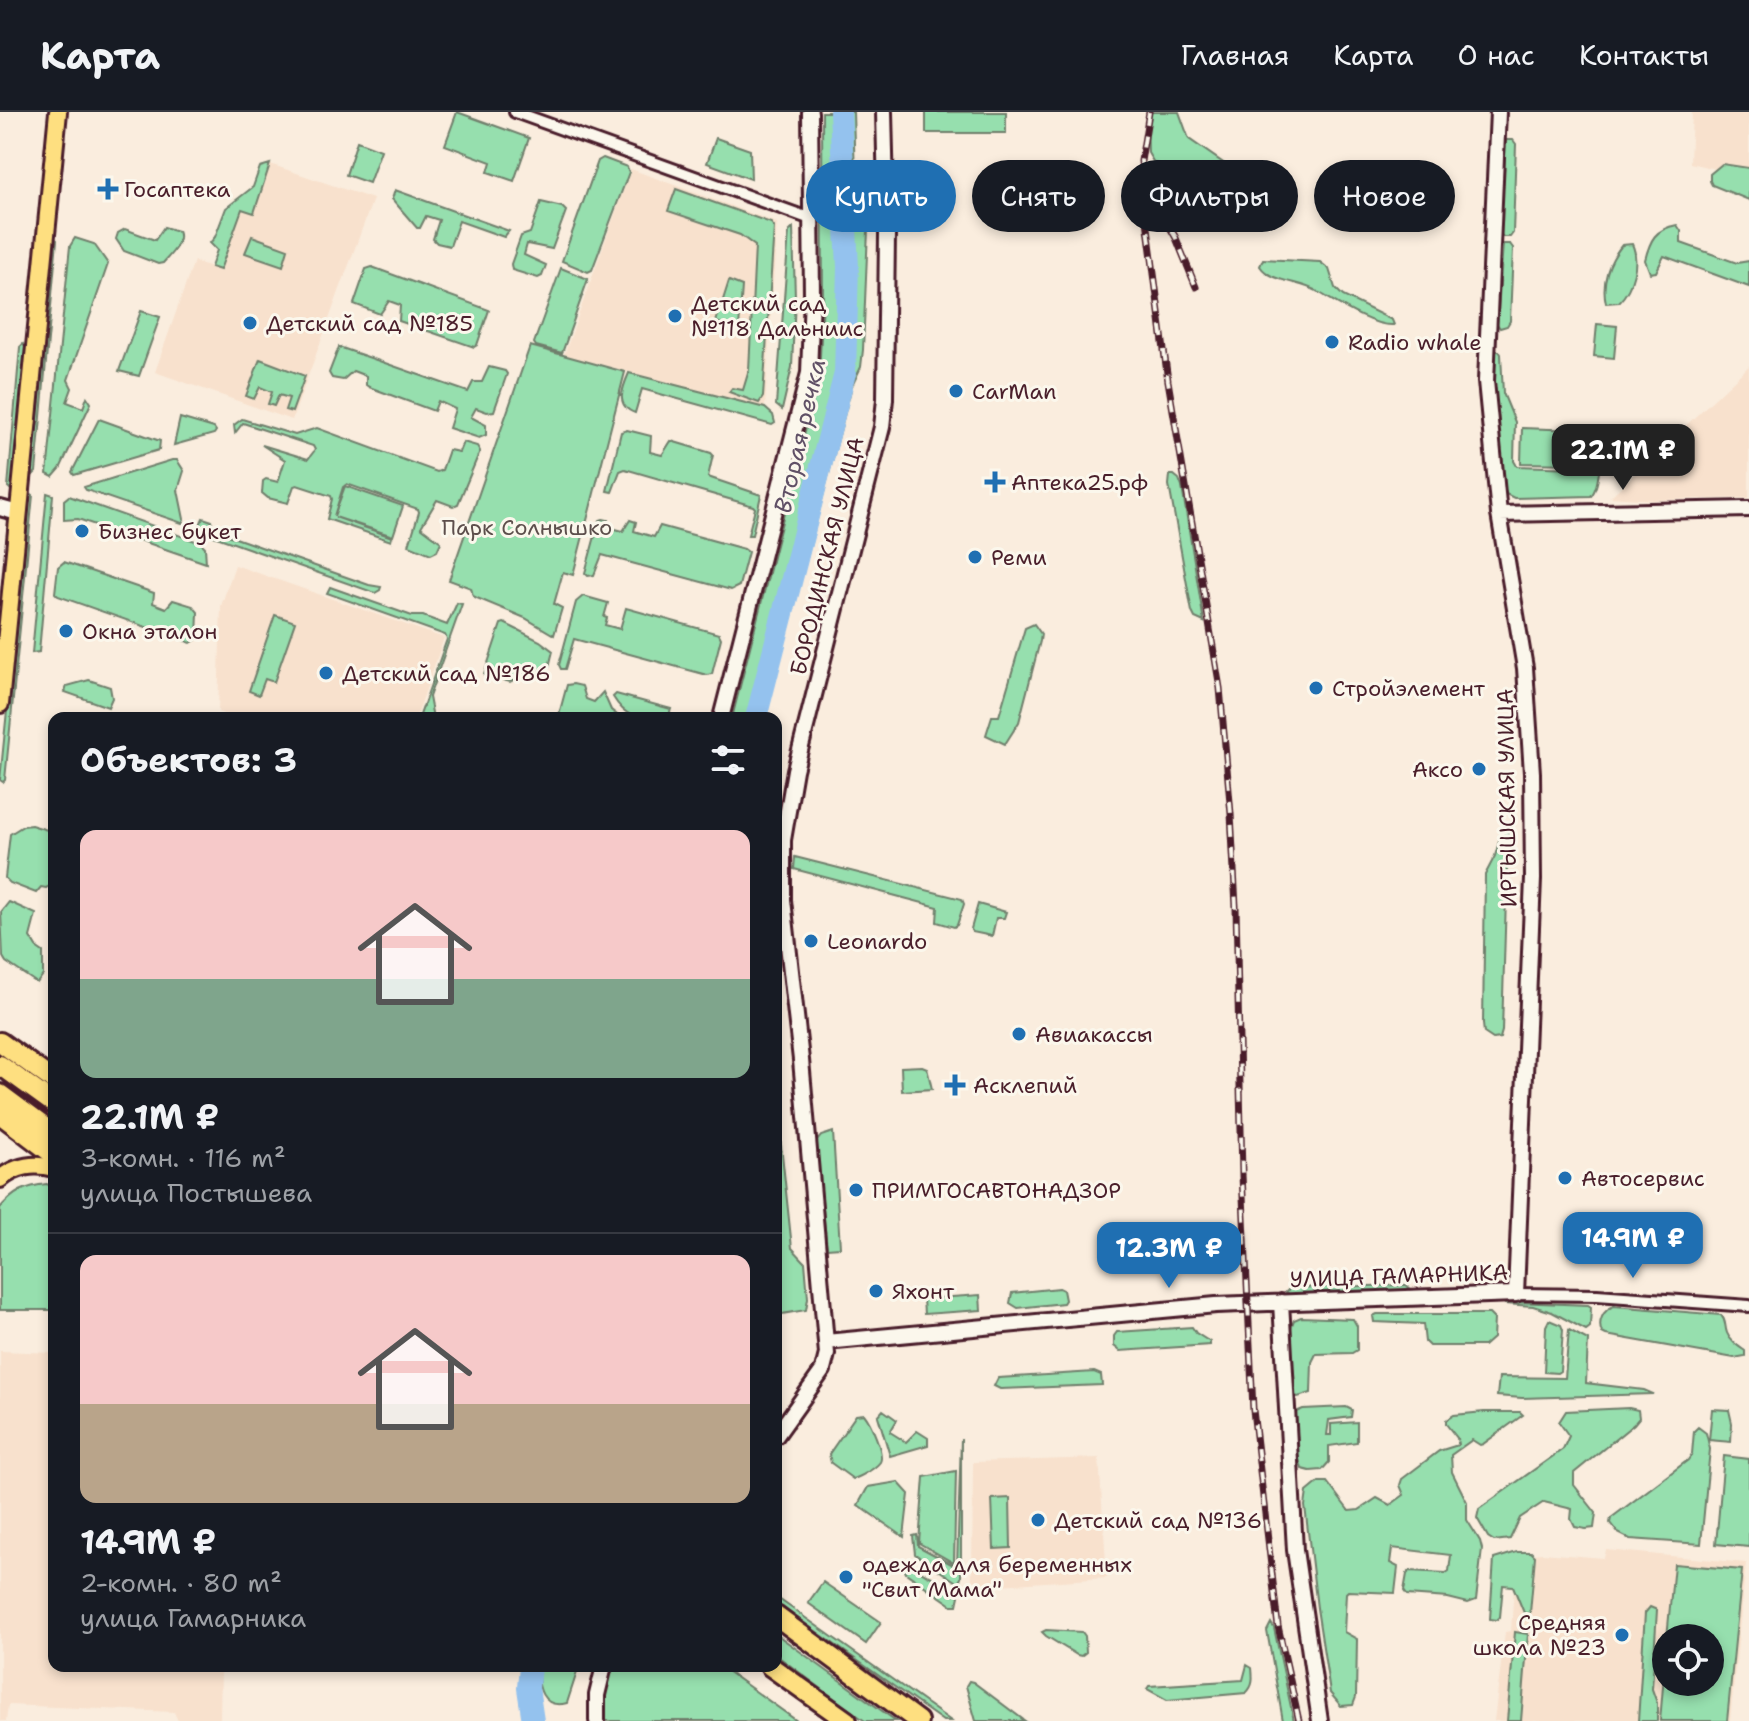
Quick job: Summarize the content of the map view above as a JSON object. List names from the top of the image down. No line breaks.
{"streets":{"main road":["БОРОДИНСКАЯ УЛИЦА","ИРТЫШСКАЯ УЛИЦА","УЛИЦА ГАМАРНИКА"]},"crossings":[["БОРОДИНСКАЯ УЛИЦА","УЛИЦА ГАМАРНИКА"],["ИРТЫШСКАЯ УЛИЦА","УЛИЦА ГАМАРНИКА"]],"water":["Вторая речка"],"parks":["Парк Солнышко"],"places":{"health":["Госаптека","Аптека25.рф","Асклепий"],"other":["Детский сад №118 Дальниис","Детский сад №185","Radio whale","CarMan","Бизнес букет","Реми","Окна эталон","Детский сад №186","Стройэлемент","Аксо","Leonardo","Авиакассы","Автосервис","ПРИМГОСАВТОНАДЗОР","Яхонт","Детский сад №136","одежда для беременных \"Свит Мама\"","Средняя школа №23"]},"page":{"header":"Карта","nav":["Главная","Карта","О нас","Контакты"],"chip":["Купить","Снять","Фильтры","Новое"],"price":["22.1M ₽","14.9M ₽","12.3M ₽"],"heading":"Объектов: 3","list":[{"name":"22.1M ₽","note":"3-комн. · 116 m² · улица Постышева"},{"name":"14.9M ₽","note":"2-комн. · 80 m² · улица Гамарника"}]}}
